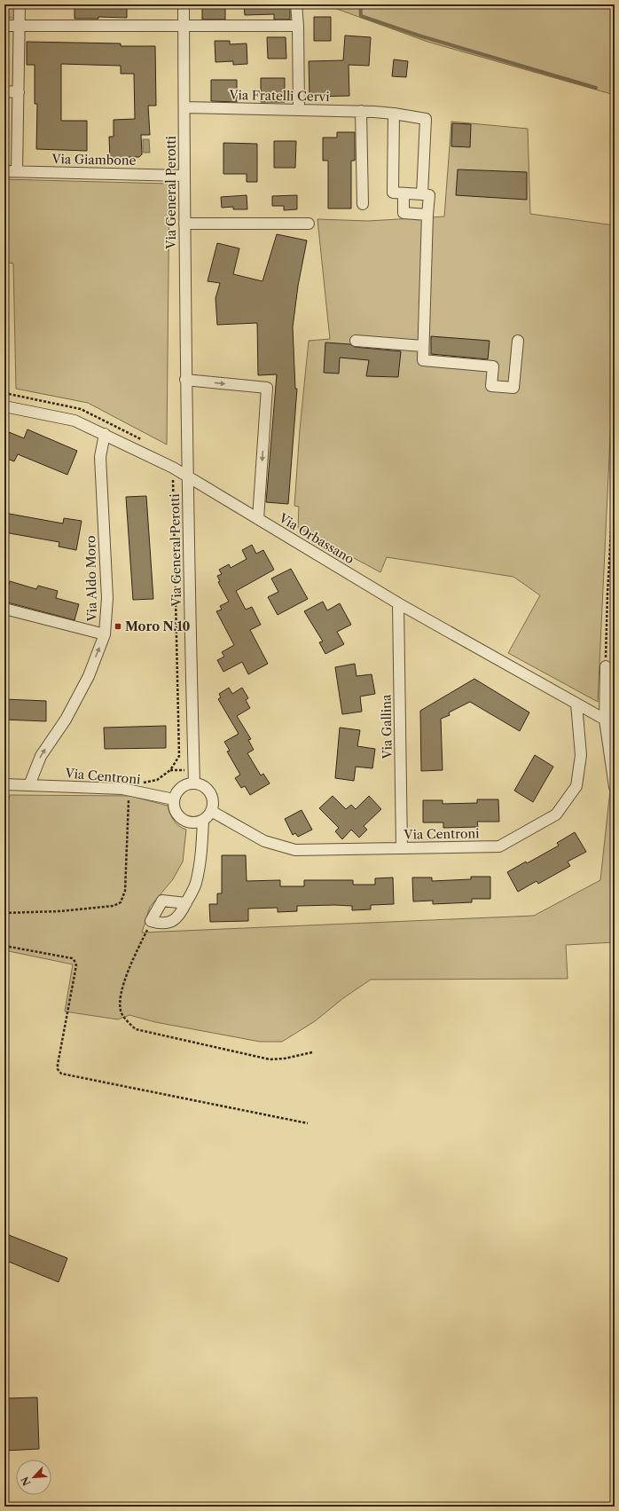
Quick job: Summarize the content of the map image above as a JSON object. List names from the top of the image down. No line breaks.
{"streets":{"street":["Via Fratelli Cervi","Via Giambone","Via General Perotti","Via Orbassano","Via Aldo Moro","Via Gallina","Via Centroni"]},"crossings":[["Via Fratelli Cervi","Via General Perotti"],["Via Giambone","Via General Perotti"],["Via General Perotti","Via Orbassano"],["Via General Perotti","Via Centroni"],["Via Orbassano","Via Aldo Moro"],["Via Orbassano","Via Gallina"],["Via Orbassano","Via Centroni"],["Via Aldo Moro","Via Centroni"],["Via Gallina","Via Centroni"]],"one_way":["Via Aldo Moro"],"places":{"transit":["Moro N.10"]},"north":"bottom left"}
